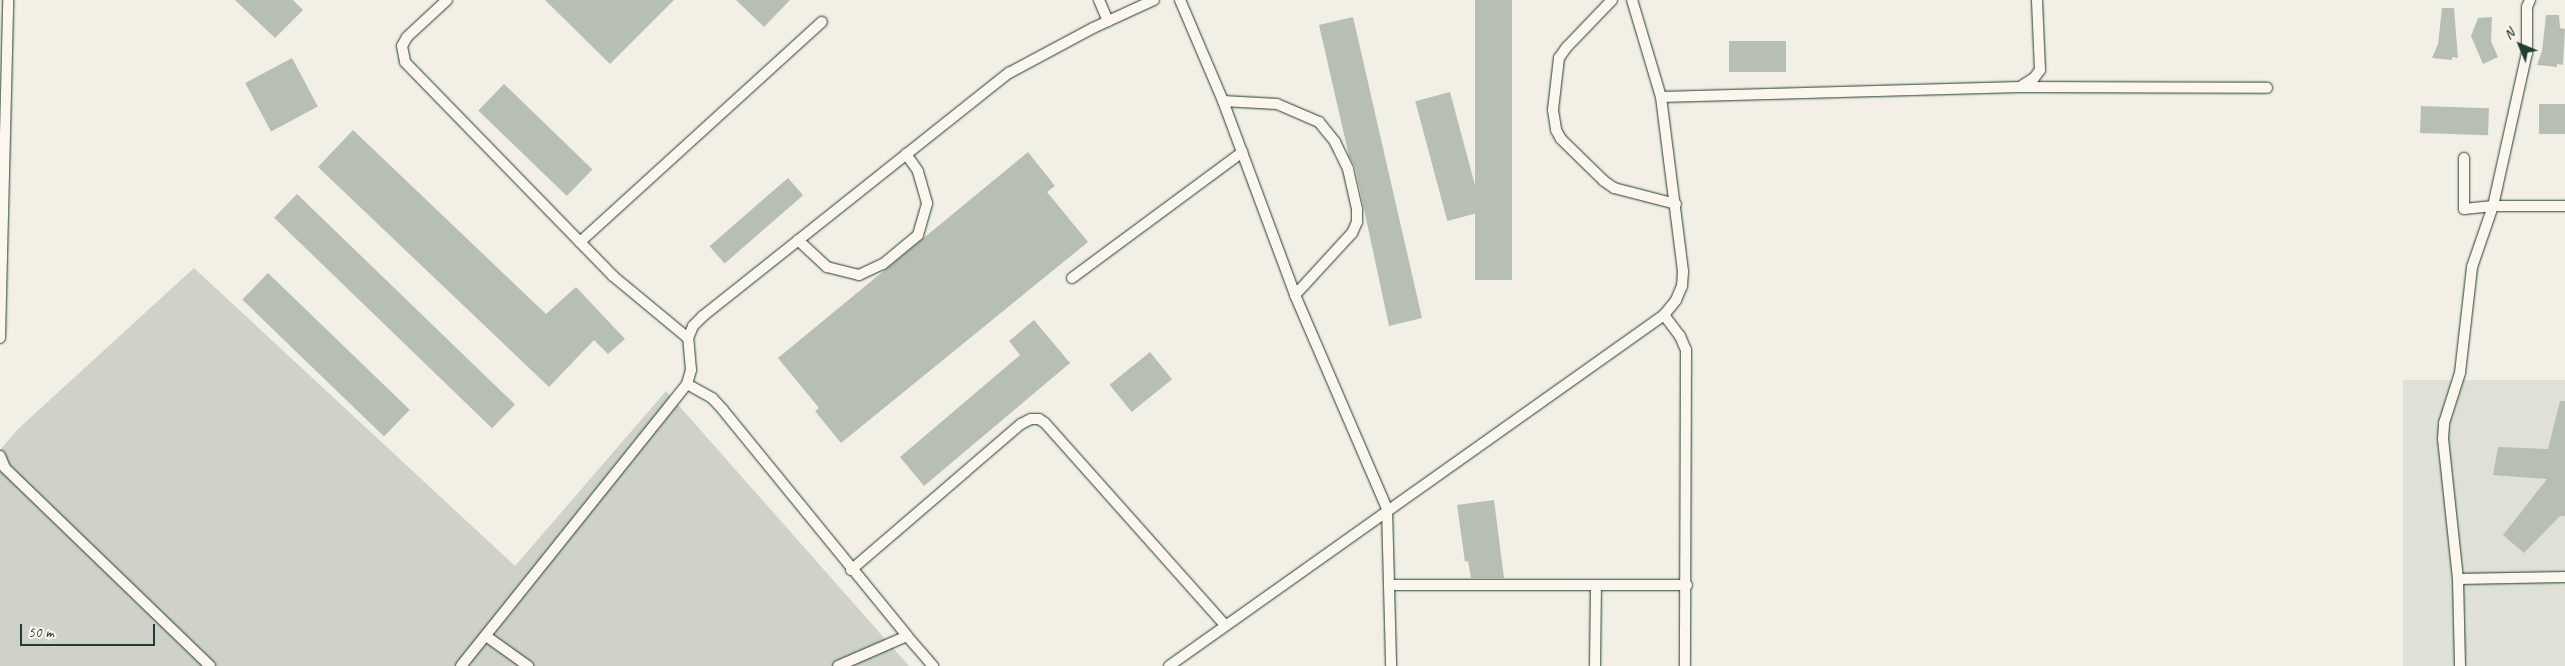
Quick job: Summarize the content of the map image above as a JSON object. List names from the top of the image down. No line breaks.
{"scale_bar":"50 m","north":"top left"}
